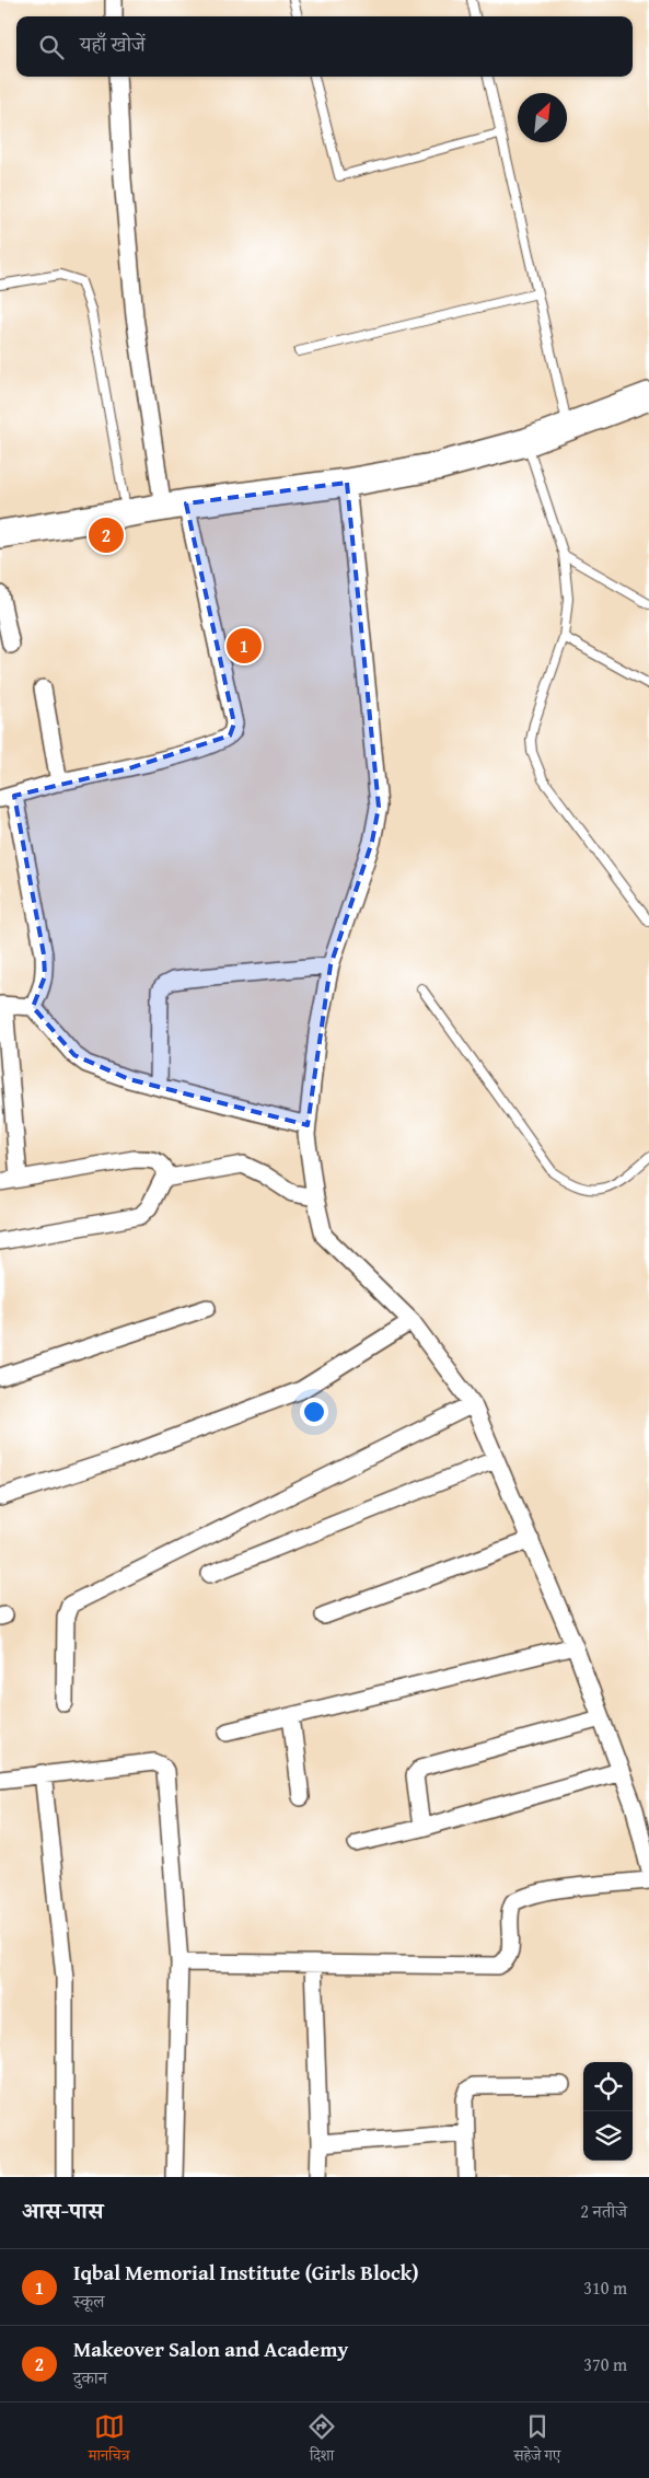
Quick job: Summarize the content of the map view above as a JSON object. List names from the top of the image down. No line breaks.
{"north":"top right","page":{"search":"यहाँ खोजें","pins":["2","1"],"heading":["आस-पास","2 नतीजे"],"list":[{"mark":"1","name":"Iqbal Memorial Institute (Girls Block)","note":"स्कूल","value":"310 m"},{"mark":"2","name":"Makeover Salon and Academy","note":"दुकान","value":"370 m"}],"nav":["मानचित्र","दिशा","सहेजे गए"]}}
